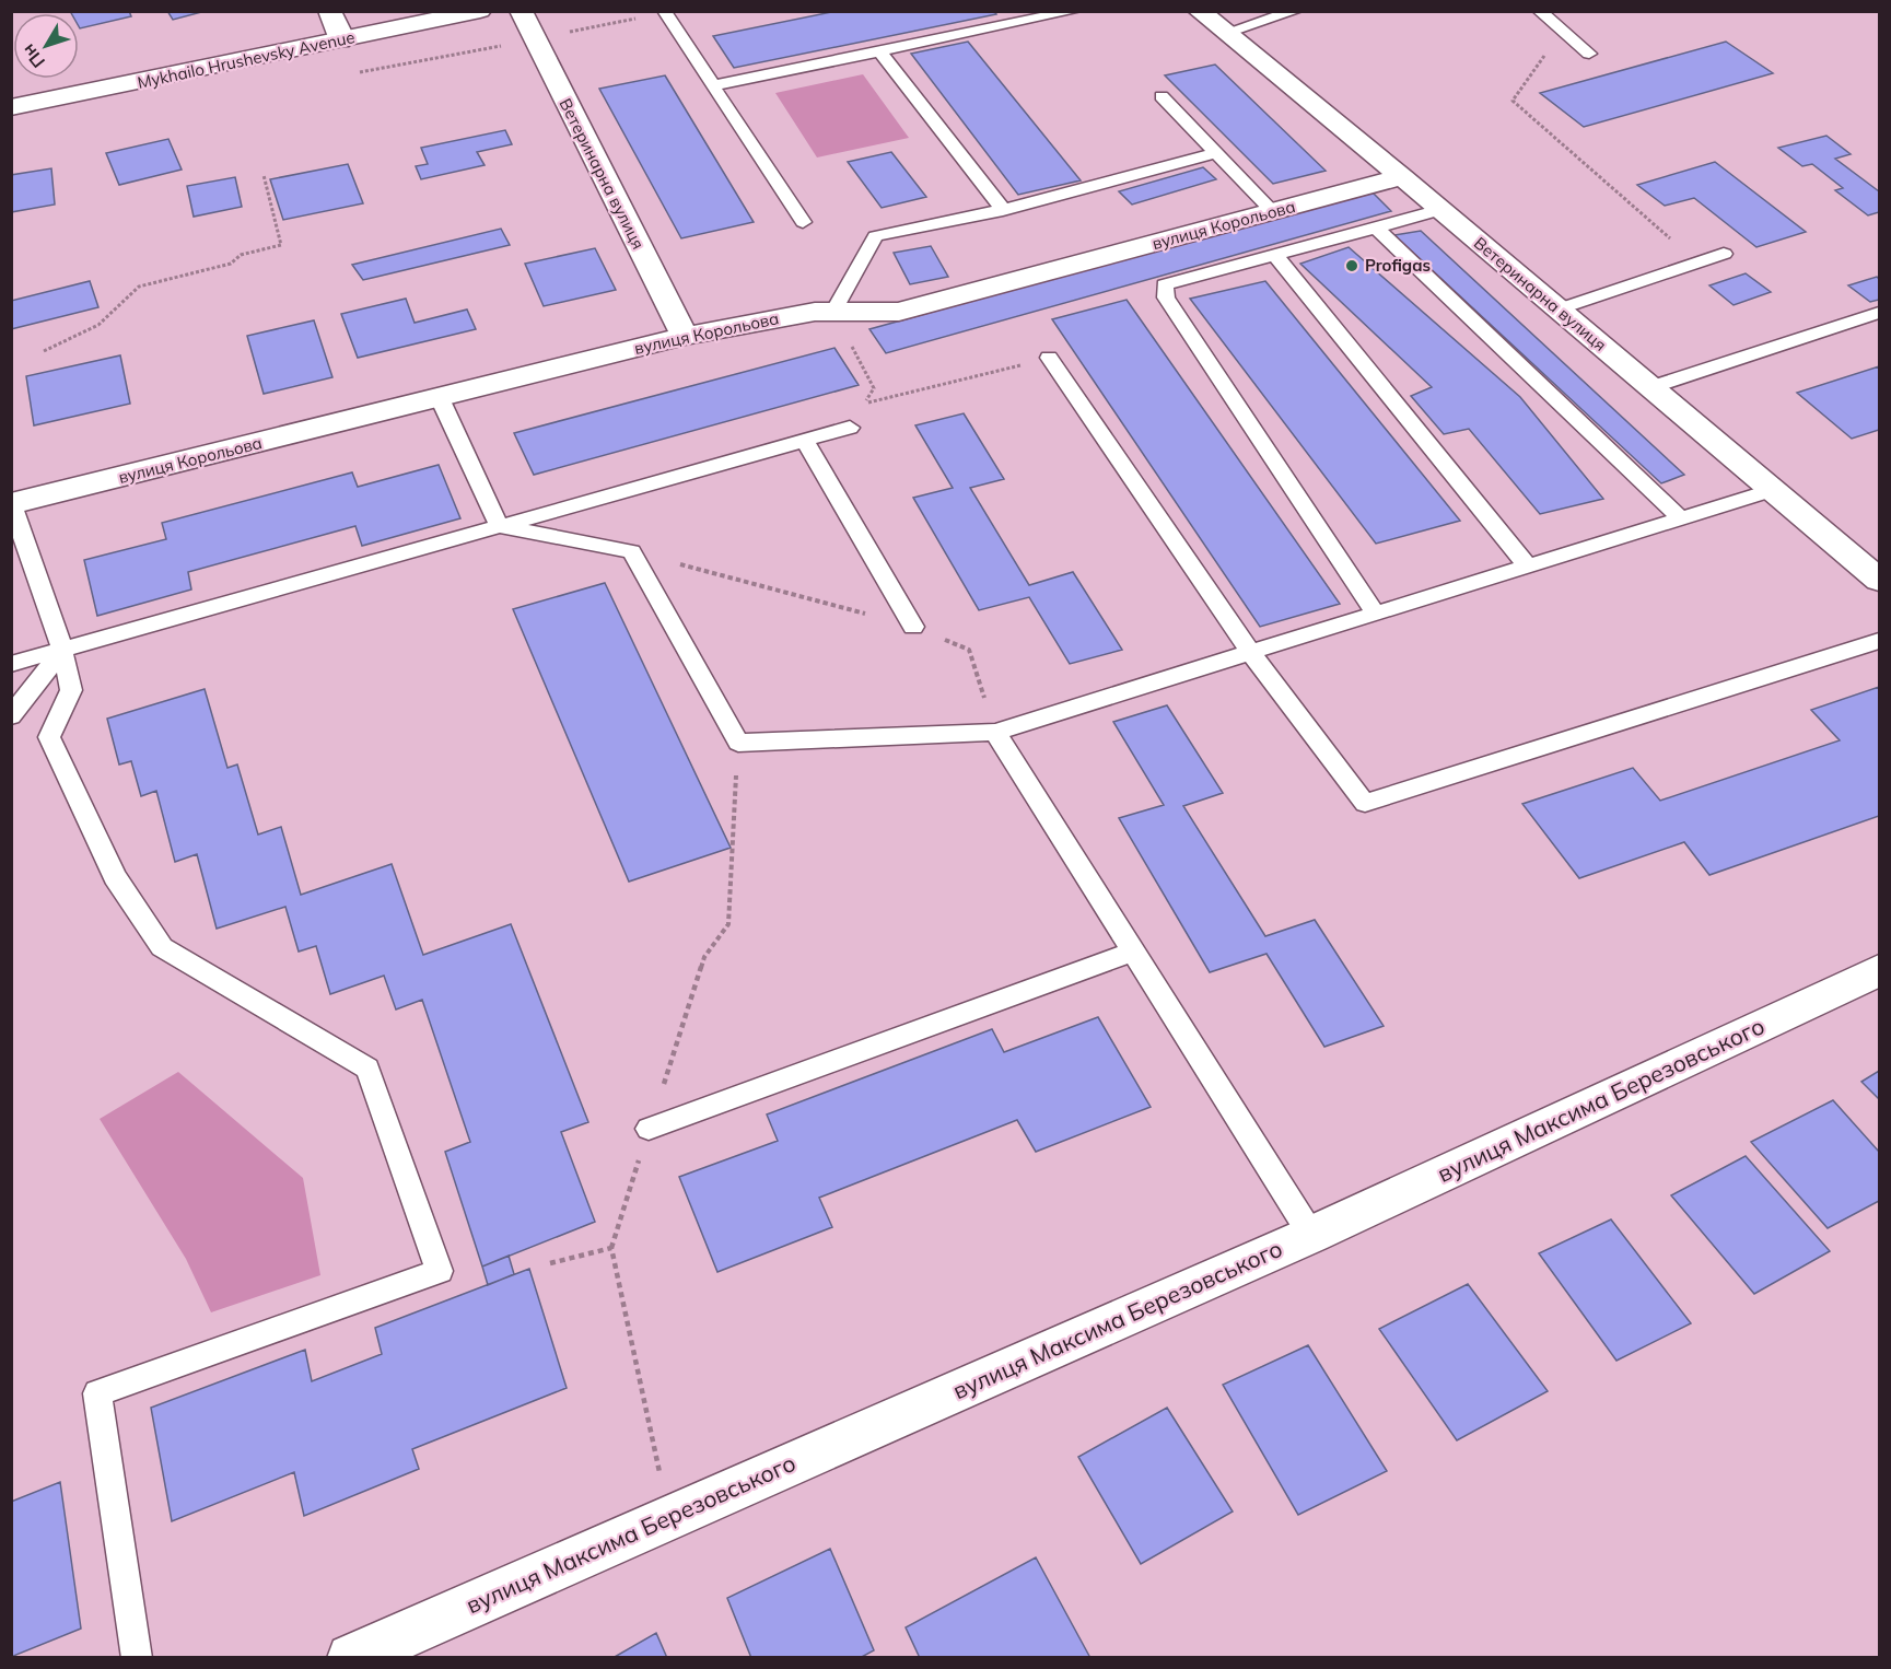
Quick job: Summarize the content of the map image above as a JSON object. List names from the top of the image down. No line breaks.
{"streets":{"street":["Mykhailo Hrushevsky Avenue","Ветеринарна вулиця","вулиця Корольова","вулиця Максима Березовського"]},"crossings":[["Ветеринарна вулиця","вулиця Корольова"]],"places":["Profigas"],"north":"bottom left"}
